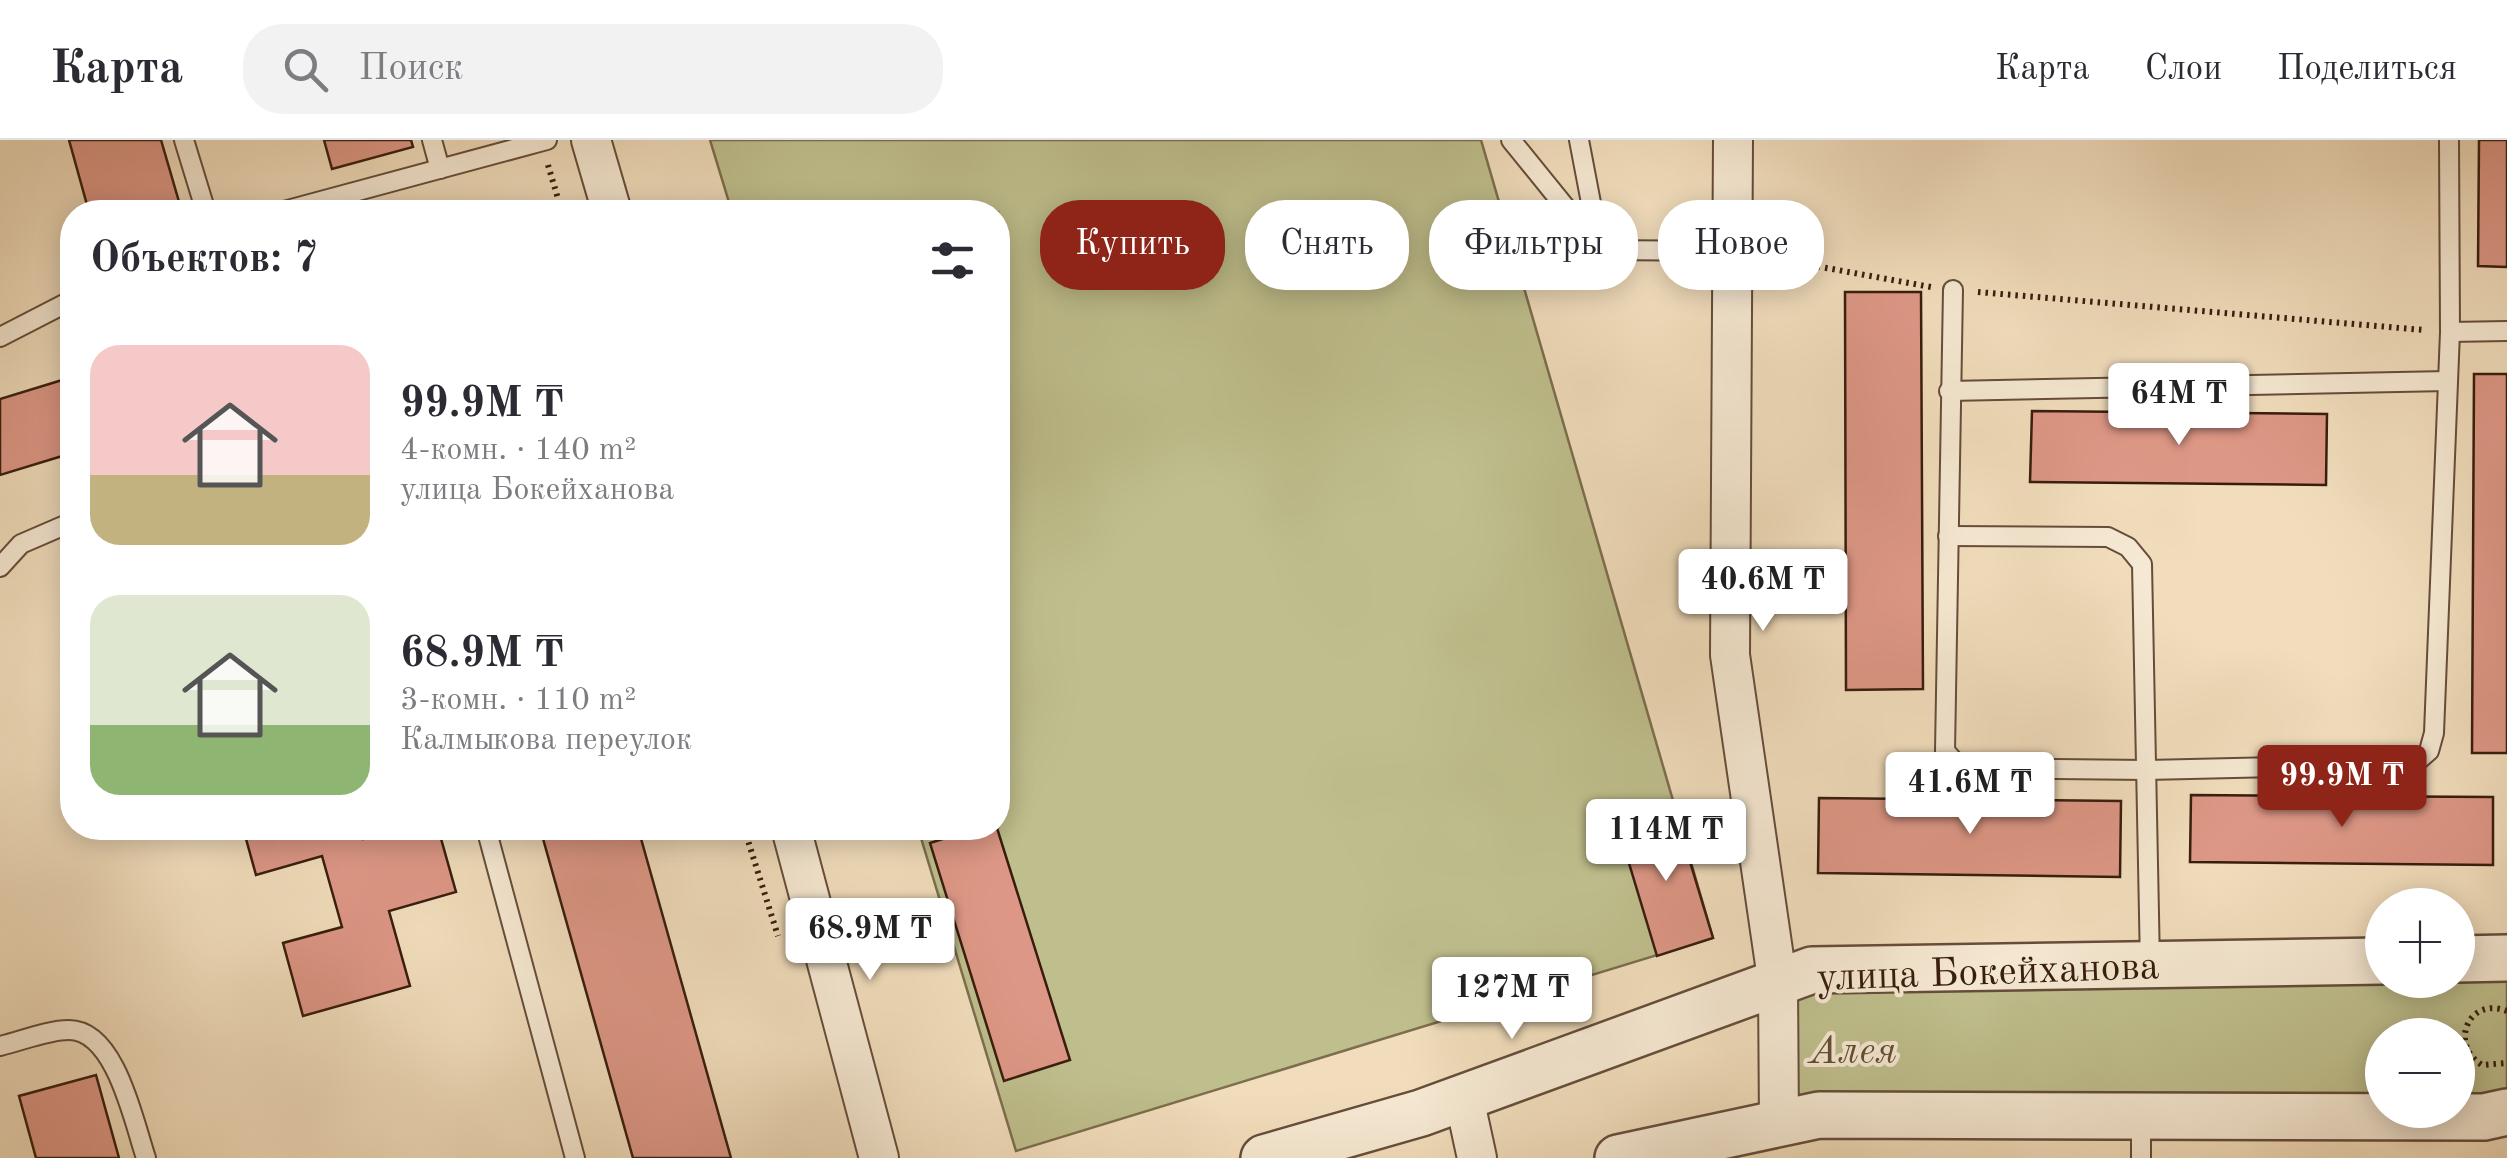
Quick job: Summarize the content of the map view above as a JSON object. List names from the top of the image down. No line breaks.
{"streets":{"street":["улица Бокейханова"]},"parks":["Алея"],"page":{"header":"Карта","search":"Поиск","nav":["Карта","Слои","Поделиться"],"chip":["Купить","Снять","Фильтры","Новое"],"heading":"Объектов: 7","list":[{"name":"99.9M ₸","note":"4-комн. · 140 m² · улица Бокейханова"},{"name":"68.9M ₸","note":"3-комн. · 110 m² · Калмыкова переулок"}],"price":["64M ₸","40.6M ₸","99.9M ₸","41.6M ₸","114M ₸","68.9M ₸","127M ₸"],"map_buttons":["+","−"]}}
